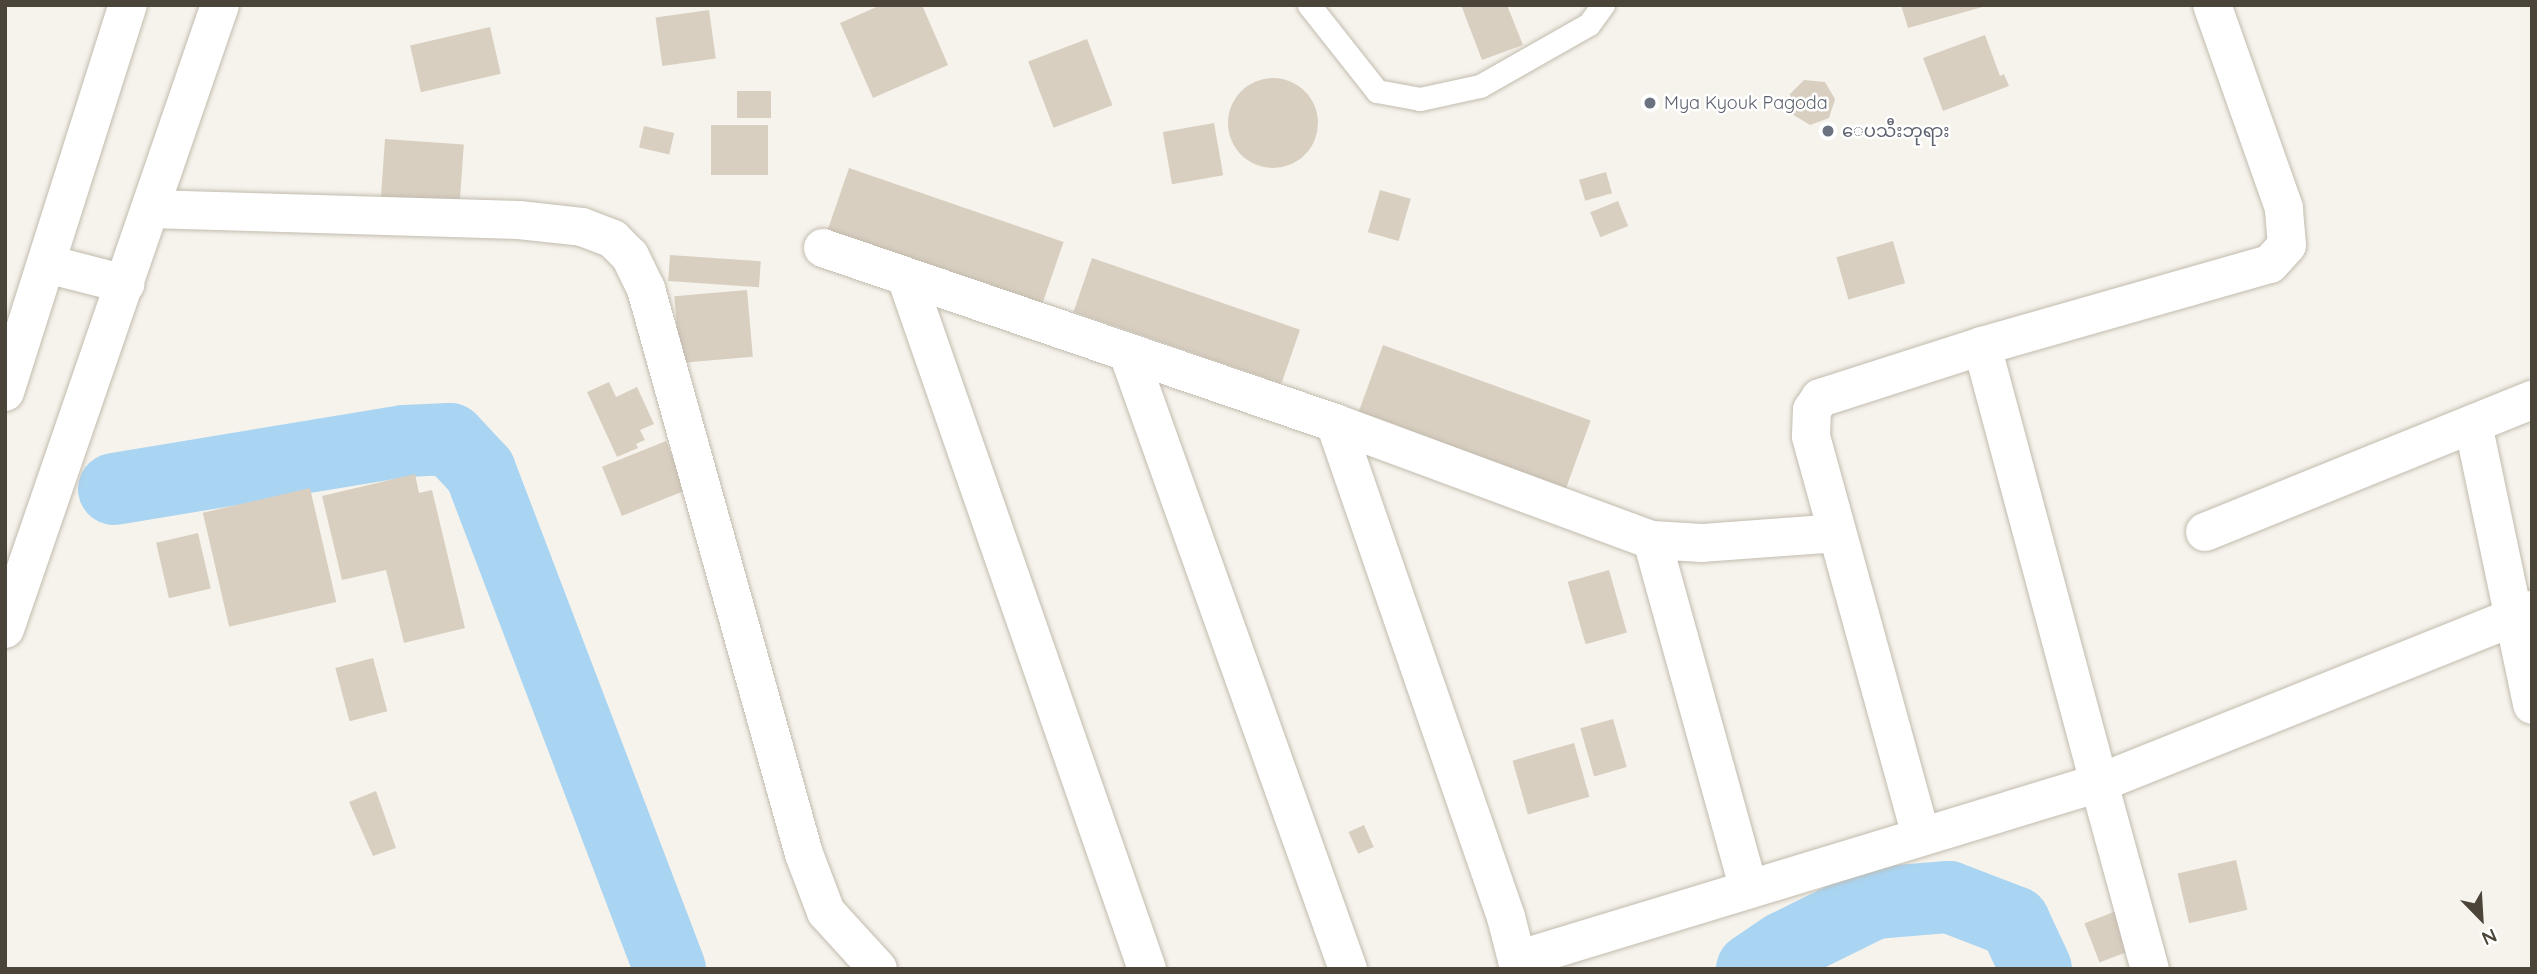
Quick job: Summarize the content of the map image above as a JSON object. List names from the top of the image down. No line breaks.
{"places":["Mya Kyouk Pagoda","ေပသီးဘုရား"],"north":"bottom right"}
